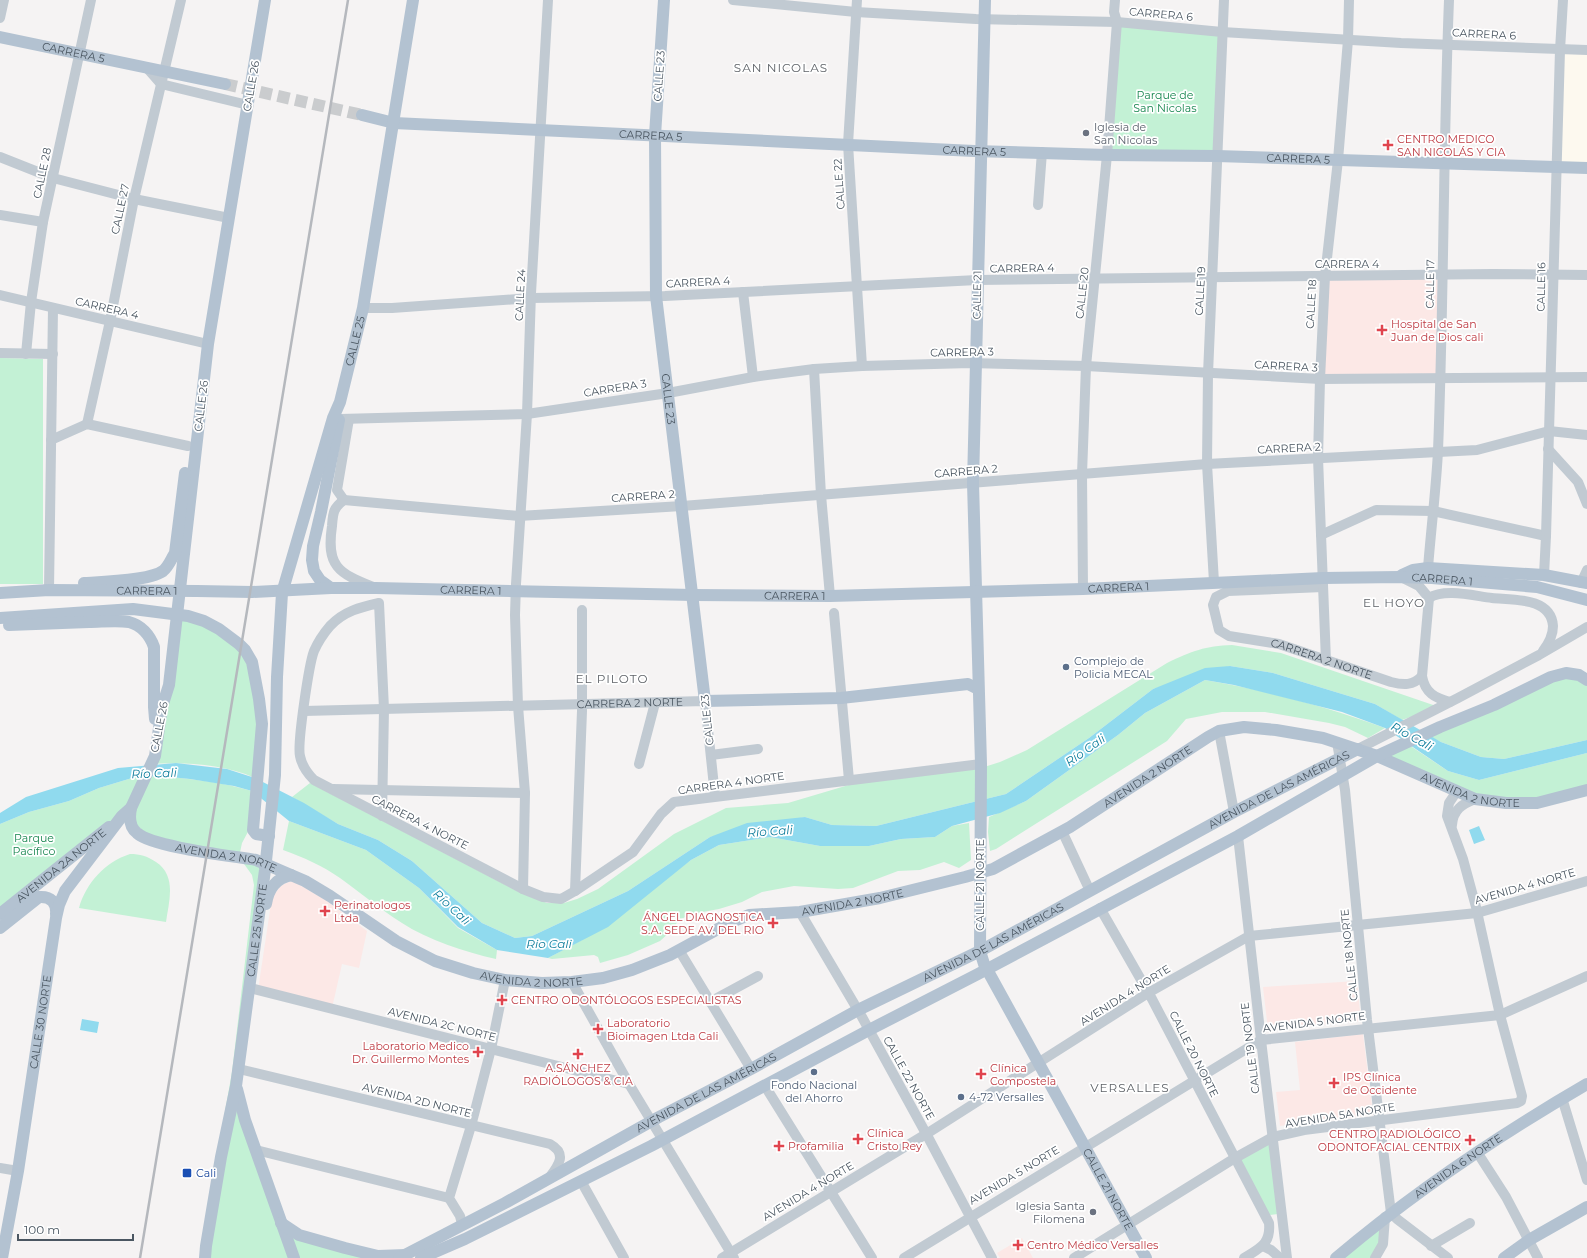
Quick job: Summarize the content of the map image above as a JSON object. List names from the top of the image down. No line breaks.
{"streets":{"main road":["CARRERA 5","CALLE 23","CALLE 26","CALLE 21","CALLE 25","CARRERA 1","CARRERA 2 NORTE","AVENIDA 2 NORTE","AVENIDA DE LAS AMÉRICAS","AVENIDA 2A NORTE","CALLE 21 NORTE","CALLE 25 NORTE","CALLE 30 NORTE","AVENIDA 6 NORTE"],"street":["CARRERA 6","CALLE 28","CALLE 22","CALLE 27","CARRERA 4","CALLE 17","CALLE 16","CALLE 19","CALLE 20","CALLE 24","CALLE 18","CARRERA 3","CARRERA 2","CARRERA 4 NORTE","AVENIDA 4 NORTE","CALLE 18 NORTE","AVENIDA 5 NORTE","AVENIDA 2C NORTE","CALLE 19 NORTE","CALLE 20 NORTE","CALLE 22 NORTE","AVENIDA 2D NORTE","AVENIDA 5A NORTE"]},"crossings":[["CARRERA 6","CALLE 22"],["CARRERA 6","CALLE 17"],["CARRERA 6","CALLE 16"],["CARRERA 6","CALLE 19"],["CARRERA 6","CALLE 20"],["CARRERA 6","CALLE 21"],["CARRERA 6","CALLE 18"],["CARRERA 5","CALLE 23"],["CARRERA 5","CALLE 28"],["CARRERA 5","CALLE 22"],["CARRERA 5","CALLE 27"],["CARRERA 5","CALLE 17"],["CARRERA 5","CALLE 16"],["CARRERA 5","CALLE 19"],["CARRERA 5","CALLE 20"],["CARRERA 5","CALLE 24"],["CARRERA 5","CALLE 21"],["CARRERA 5","CALLE 18"],["CARRERA 5","CALLE 25"],["CALLE 23","CARRERA 4"],["CALLE 23","CARRERA 3"],["CALLE 23","CARRERA 2"],["CALLE 23","CARRERA 1"],["CALLE 23","CARRERA 2 NORTE"],["CALLE 23","CARRERA 4 NORTE"],["CALLE 26","CARRERA 4"],["CALLE 26","AVENIDA 2 NORTE"],["CALLE 26","AVENIDA 2A NORTE"],["CALLE 26","CALLE 30 NORTE"],["CALLE 28","CARRERA 4"],["CALLE 22","CARRERA 4"],["CALLE 22","CARRERA 3"],["CALLE 27","CARRERA 4"],["CARRERA 4","CALLE 17"],["CARRERA 4","CALLE 16"],["CARRERA 4","CALLE 19"],["CARRERA 4","CALLE 20"],["CARRERA 4","CALLE 24"],["CARRERA 4","CALLE 21"],["CARRERA 4","CALLE 18"],["CARRERA 4","CALLE 25"],["CALLE 17","CARRERA 3"],["CALLE 17","CARRERA 2"],["CALLE 17","CARRERA 1"],["CALLE 16","CARRERA 3"],["CALLE 16","CARRERA 2"],["CALLE 19","CARRERA 3"],["CALLE 19","CARRERA 2"],["CALLE 19","CARRERA 1"],["CALLE 20","CARRERA 3"],["CALLE 20","CARRERA 2"],["CALLE 20","CARRERA 1"],["CALLE 24","CARRERA 3"],["CALLE 24","CARRERA 2"],["CALLE 24","CARRERA 1"],["CALLE 24","CARRERA 2 NORTE"],["CALLE 24","CARRERA 4 NORTE"],["CALLE 21","CARRERA 3"],["CALLE 21","CARRERA 2"],["CALLE 21","CARRERA 1"],["CALLE 21","CALLE 21 NORTE"],["CALLE 18","CARRERA 3"],["CALLE 18","CARRERA 2"],["CALLE 18","CARRERA 1"],["CALLE 25","CALLE 25 NORTE"],["CARRERA 1","CARRERA 2 NORTE"],["CARRERA 1","CALLE 21 NORTE"],["CARRERA 1","CALLE 25 NORTE"],["CARRERA 2 NORTE","CALLE 21 NORTE"],["AVENIDA 2 NORTE","AVENIDA DE LAS AMÉRICAS"],["AVENIDA 2 NORTE","AVENIDA 2A NORTE"],["AVENIDA 2 NORTE","CALLE 21 NORTE"],["AVENIDA 2 NORTE","CALLE 25 NORTE"],["AVENIDA 2 NORTE","CALLE 18 NORTE"],["AVENIDA 2 NORTE","CALLE 30 NORTE"],["AVENIDA 2 NORTE","CALLE 22 NORTE"],["CARRERA 4 NORTE","CALLE 21 NORTE"],["AVENIDA DE LAS AMÉRICAS","CALLE 21 NORTE"],["AVENIDA DE LAS AMÉRICAS","CALLE 18 NORTE"],["AVENIDA DE LAS AMÉRICAS","CALLE 19 NORTE"],["AVENIDA DE LAS AMÉRICAS","CALLE 20 NORTE"],["AVENIDA DE LAS AMÉRICAS","CALLE 22 NORTE"],["AVENIDA DE LAS AMÉRICAS","AVENIDA 2D NORTE"],["AVENIDA 2A NORTE","CALLE 30 NORTE"],["CALLE 21 NORTE","AVENIDA 4 NORTE"],["CALLE 21 NORTE","AVENIDA 5 NORTE"],["CALLE 21 NORTE","AVENIDA 5A NORTE"],["AVENIDA 4 NORTE","CALLE 18 NORTE"],["AVENIDA 4 NORTE","CALLE 19 NORTE"],["AVENIDA 4 NORTE","CALLE 20 NORTE"],["AVENIDA 4 NORTE","CALLE 22 NORTE"],["CALLE 25 NORTE","AVENIDA 2C NORTE"],["CALLE 25 NORTE","AVENIDA 2D NORTE"],["CALLE 18 NORTE","AVENIDA 5 NORTE"],["CALLE 18 NORTE","AVENIDA 5A NORTE"],["CALLE 18 NORTE","AVENIDA 6 NORTE"],["AVENIDA 5 NORTE","CALLE 19 NORTE"],["AVENIDA 5 NORTE","CALLE 20 NORTE"],["AVENIDA 5 NORTE","CALLE 22 NORTE"],["AVENIDA 5 NORTE","AVENIDA 5A NORTE"],["CALLE 19 NORTE","AVENIDA 5A NORTE"],["CALLE 20 NORTE","AVENIDA 5A NORTE"]],"districts":["SAN NICOLAS","EL HOYO","EL PILOTO","VERSALLES"],"water":["Río Cali","Rio Cali"],"parks":["Parque de San Nicolas","Parque Pacífico"],"places":{"other":["Iglesia de San Nicolas","Complejo de Policia MECAL","Fondo Nacional del Ahorro","4-72 Versalles","Iglesia Santa Filomena"],"health":["CENTRO MEDICO SAN NICOLÁS Y CIA","Hospital de San Juan de Dios cali","Perinatologos Ltda","ÁNGEL DIAGNOSTICA S.A. SEDE AV. DEL RIO","CENTRO ODONTÓLOGOS ESPECIALISTAS","Laboratorio Bioimagen Ltda Cali","Laboratorio Medico Dr. Guillermo Montes","A.SÁNCHEZ RADIÓLOGOS & CIA","Clínica Compostela","IPS Clínica de Occidente","Clínica Cristo Rey","CENTRO RADIOLÓGICO ODONTOFACIAL CENTRIX","Profamilia","Centro Médico Versalles"],"transit":["Cali"]},"scale_bar":"100 m"}
